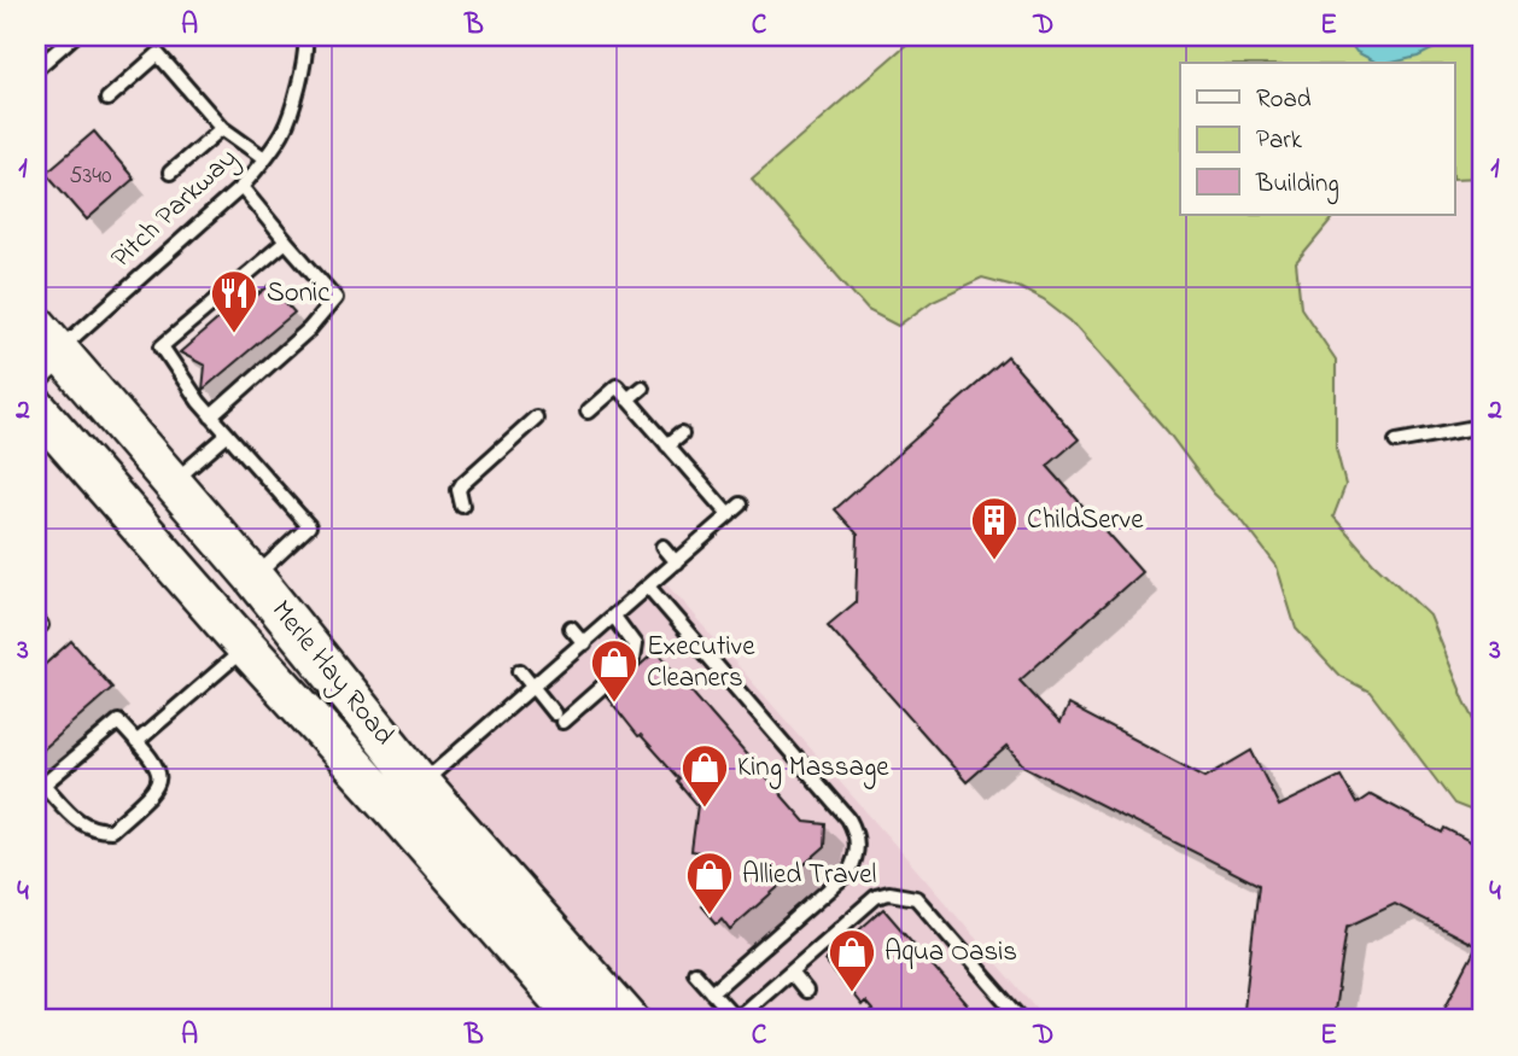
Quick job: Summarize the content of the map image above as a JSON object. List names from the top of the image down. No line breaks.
{"streets":{"main road":["Merle Hay Road"],"lane":["Pitch Parkway"]},"crossings":[["Pitch Parkway","Merle Hay Road"]],"places":{"restaurant":["Sonic"],"building":["ChildServe"],"shop":["Executive Cleaners","King Massage","Allied Travel","Aqua Oasis"]},"house_numbers":["5340"],"legend":["Road","Park","Building"],"grid":{"columns":["A","B","C","D","E"],"rows":["1","2","3","4"]}}
